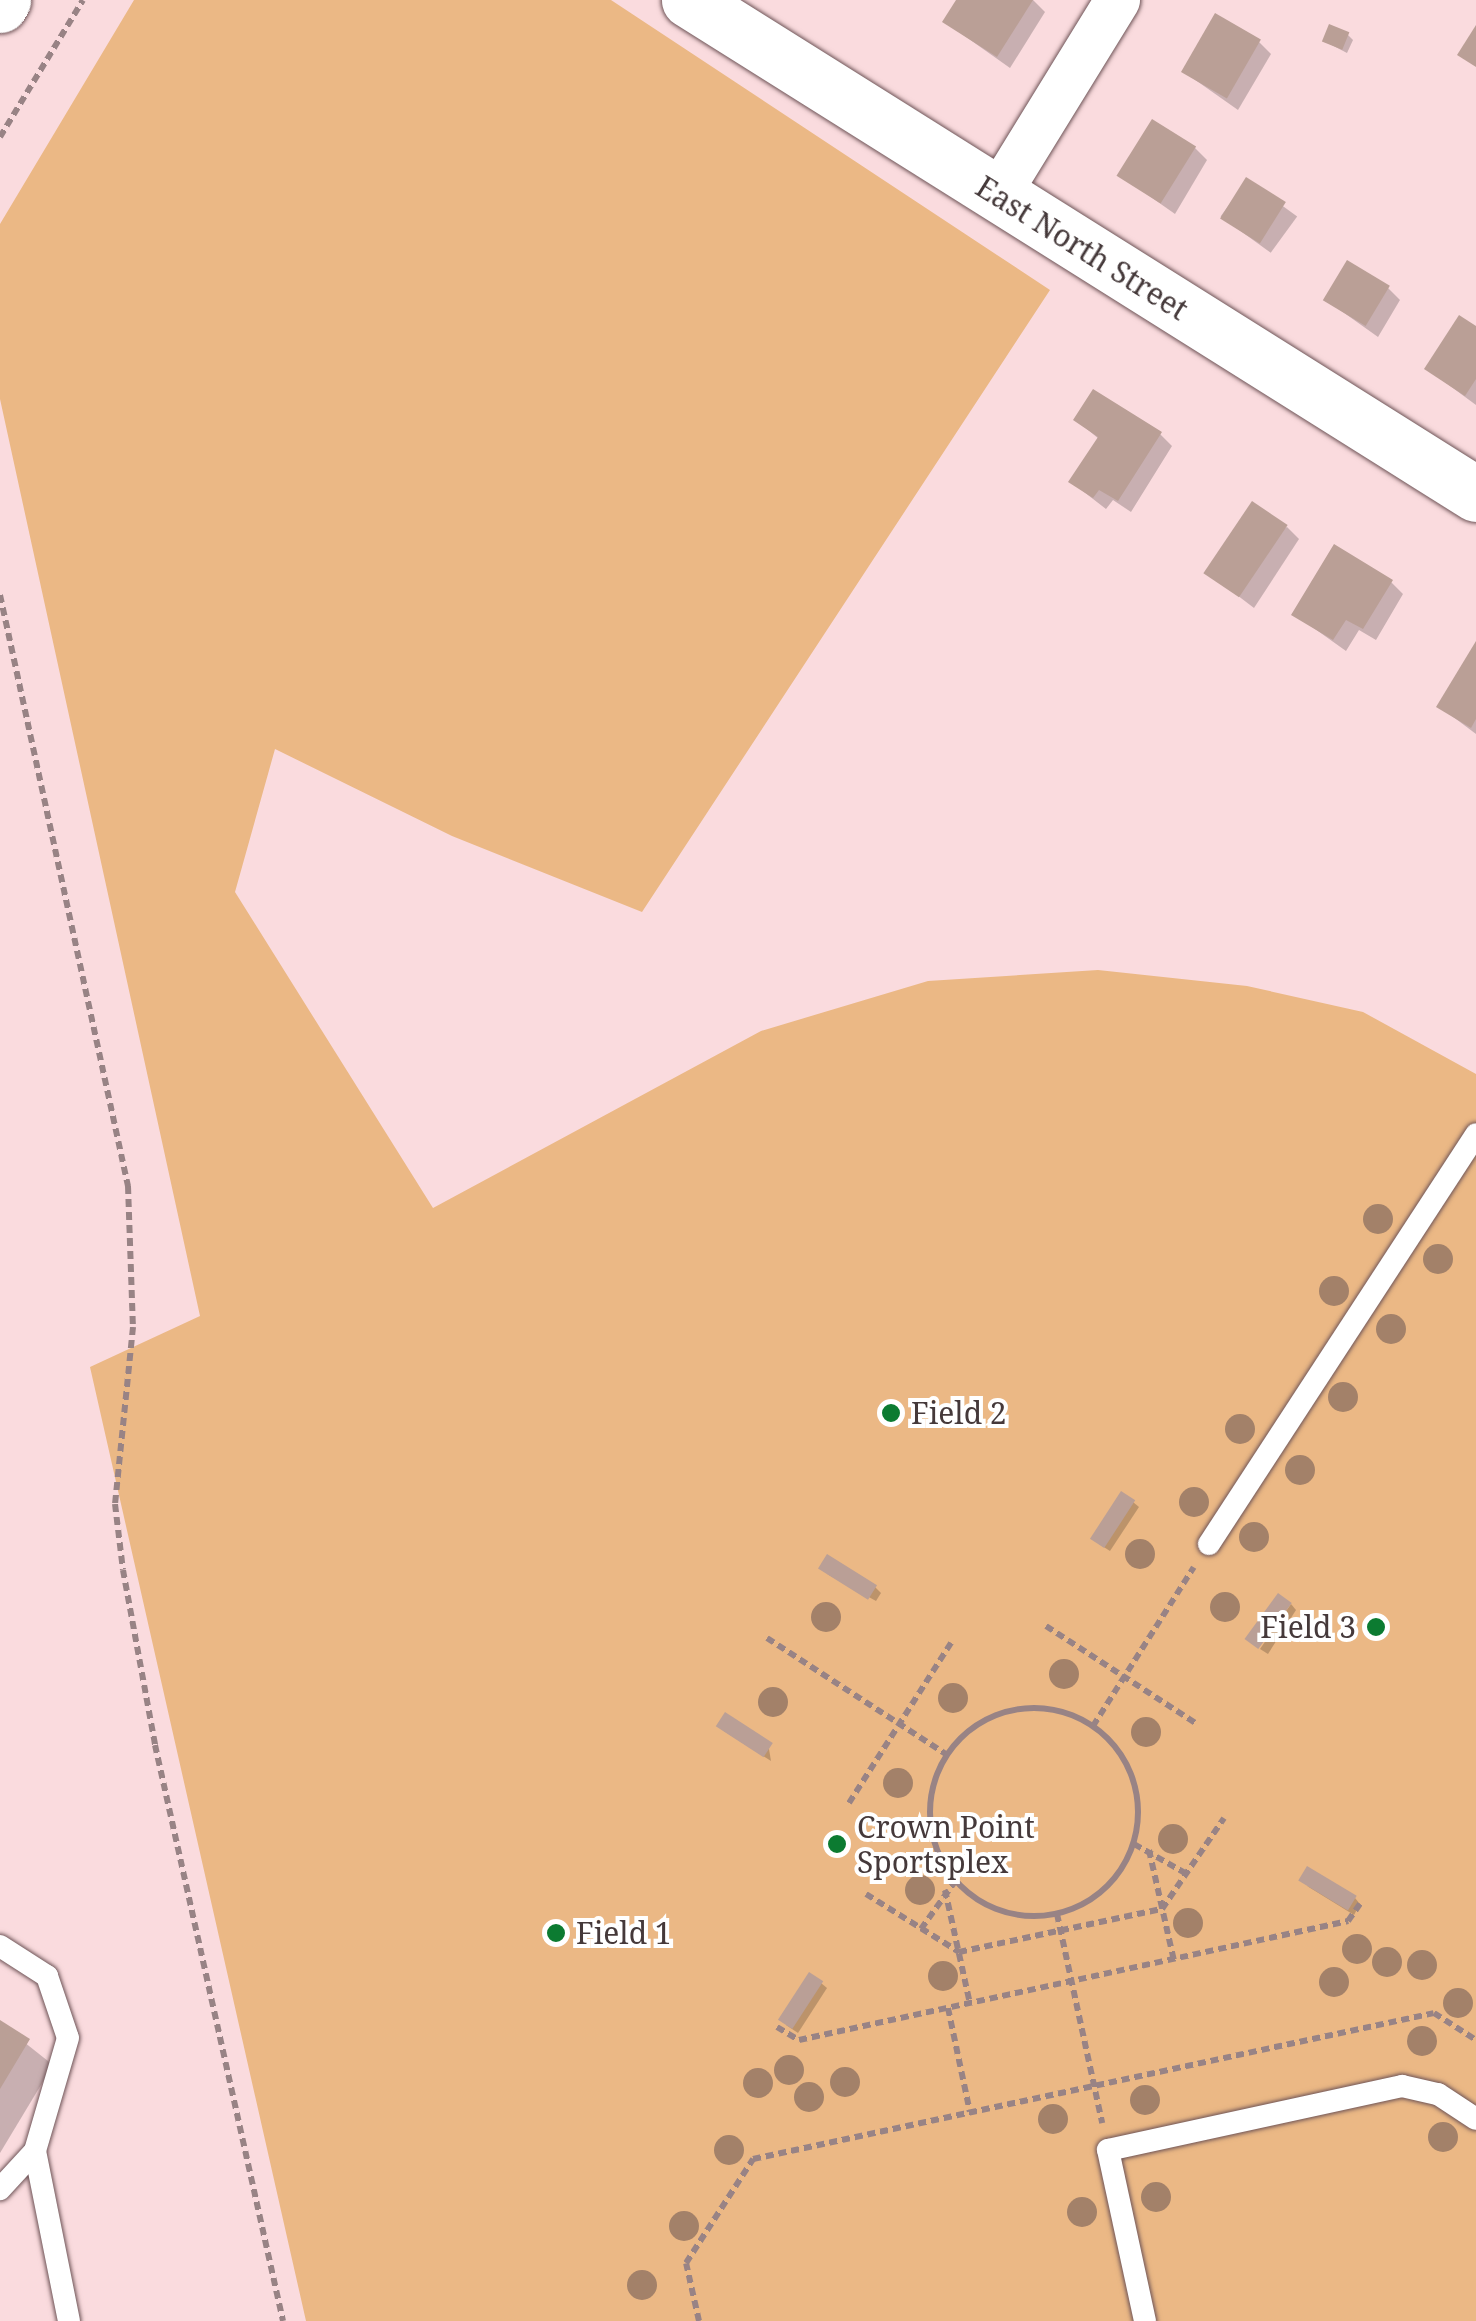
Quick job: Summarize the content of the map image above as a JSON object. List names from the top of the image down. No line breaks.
{"streets":{"street":["East North Street"]},"places":["Field 2","Field 3","Crown Point Sportsplex","Field 1"]}
